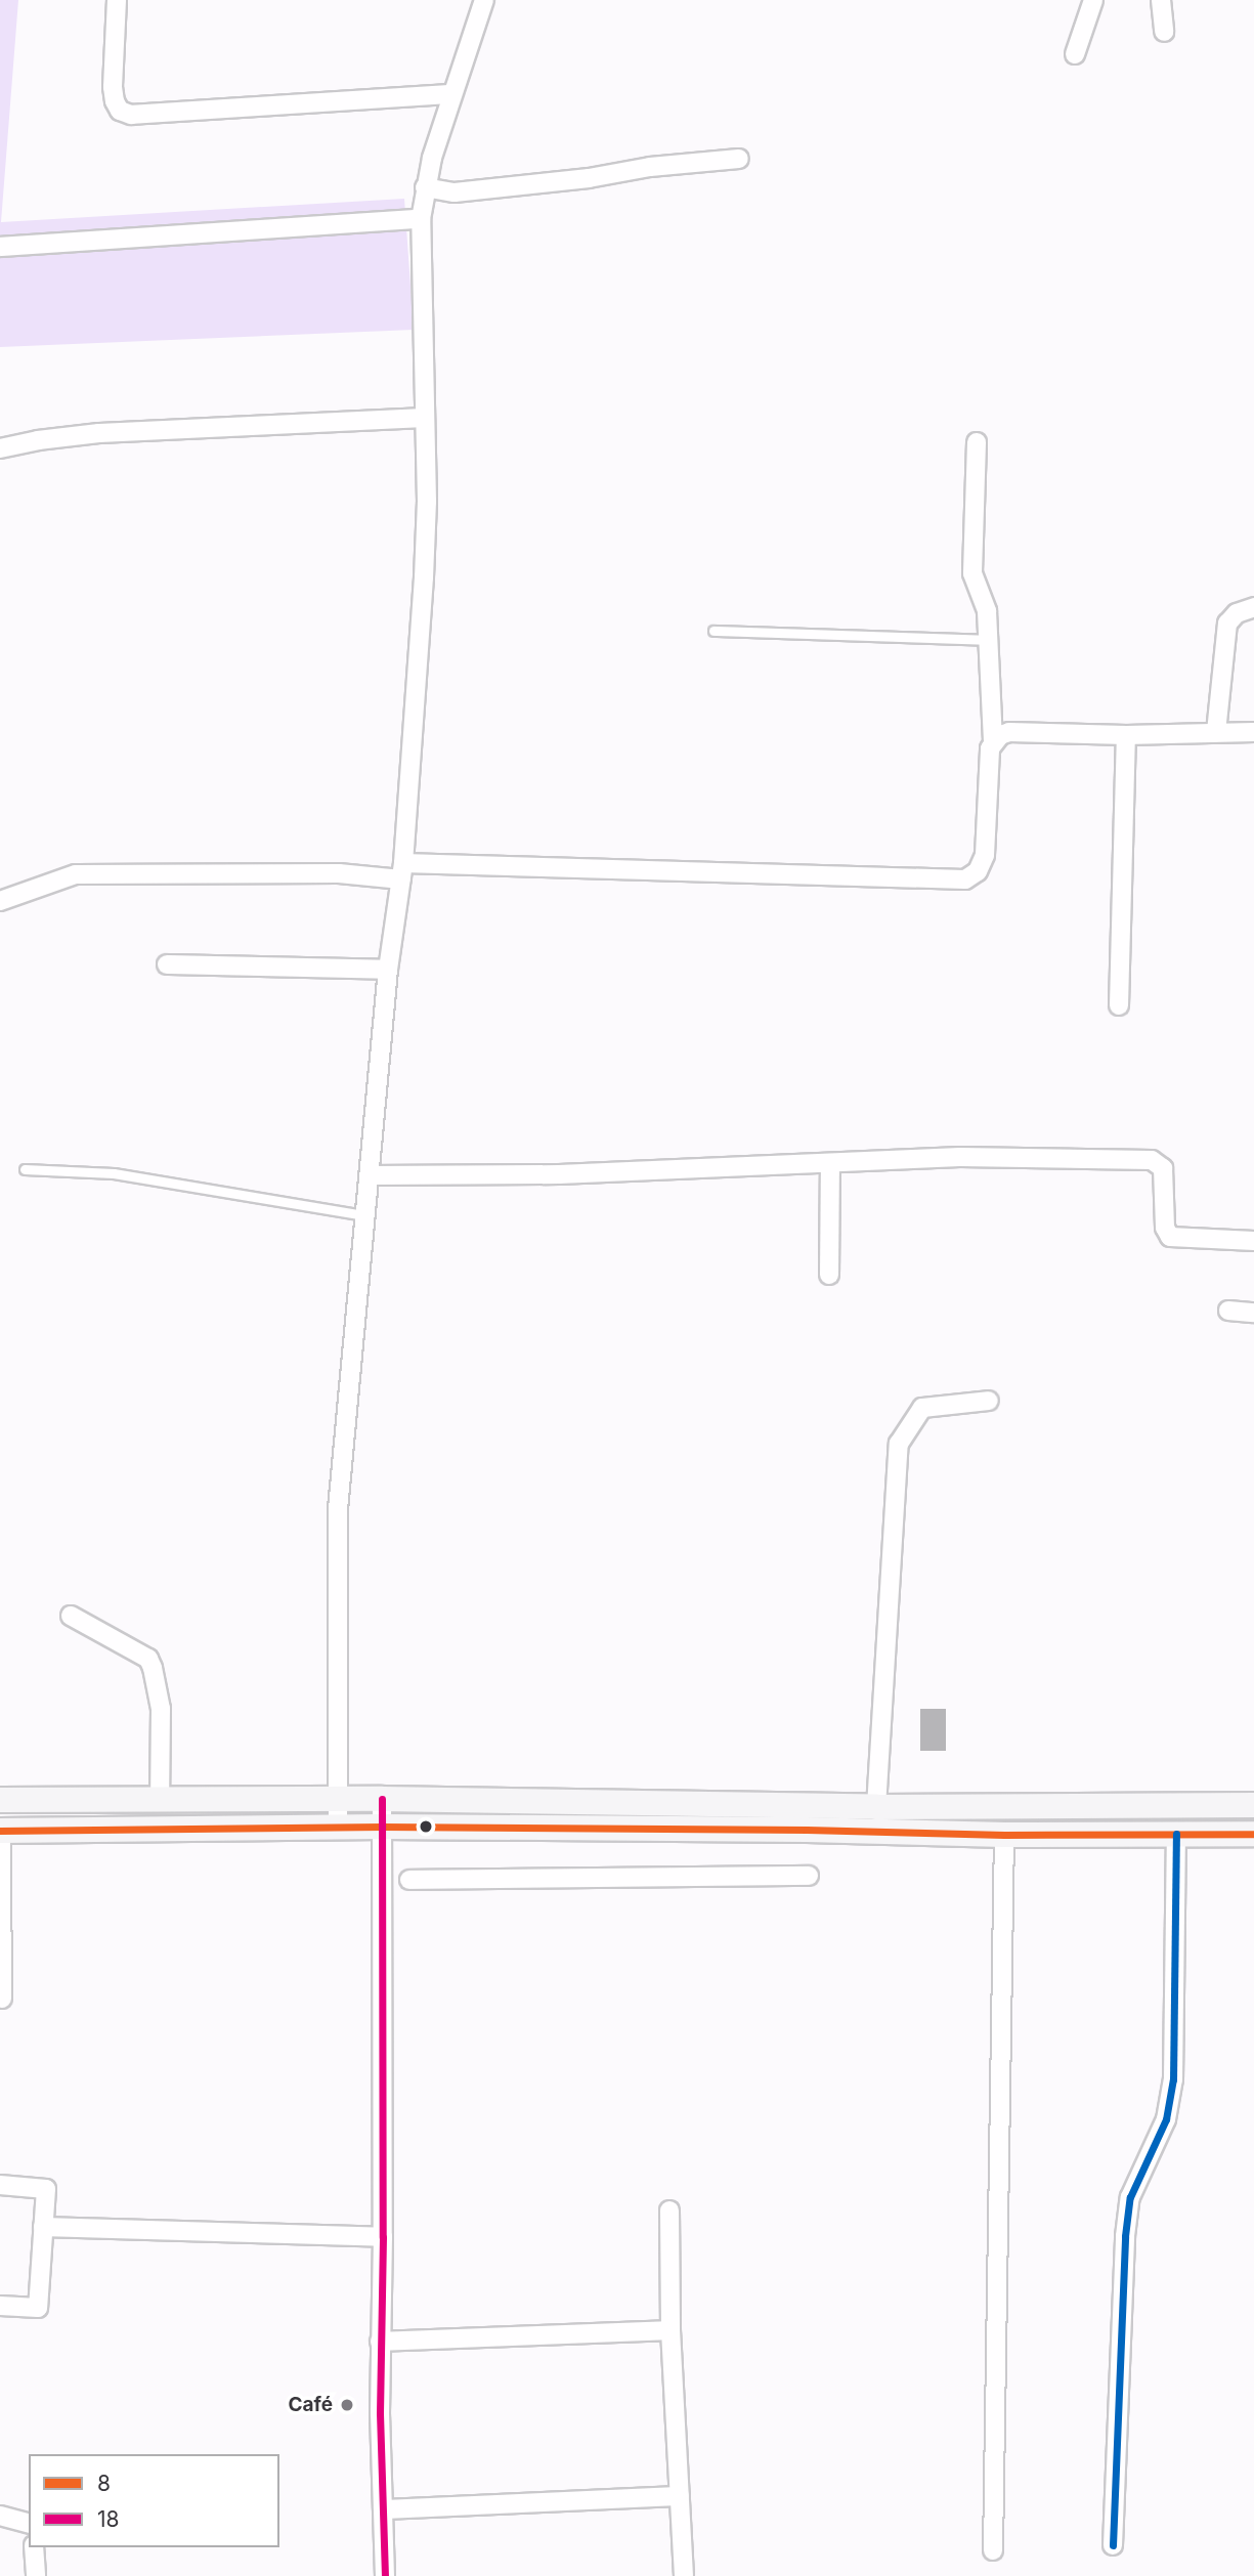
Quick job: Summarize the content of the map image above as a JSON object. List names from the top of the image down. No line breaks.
{"places":["Café"],"lines":["transit line 18","transit line 8"],"legend":["8","18"]}
